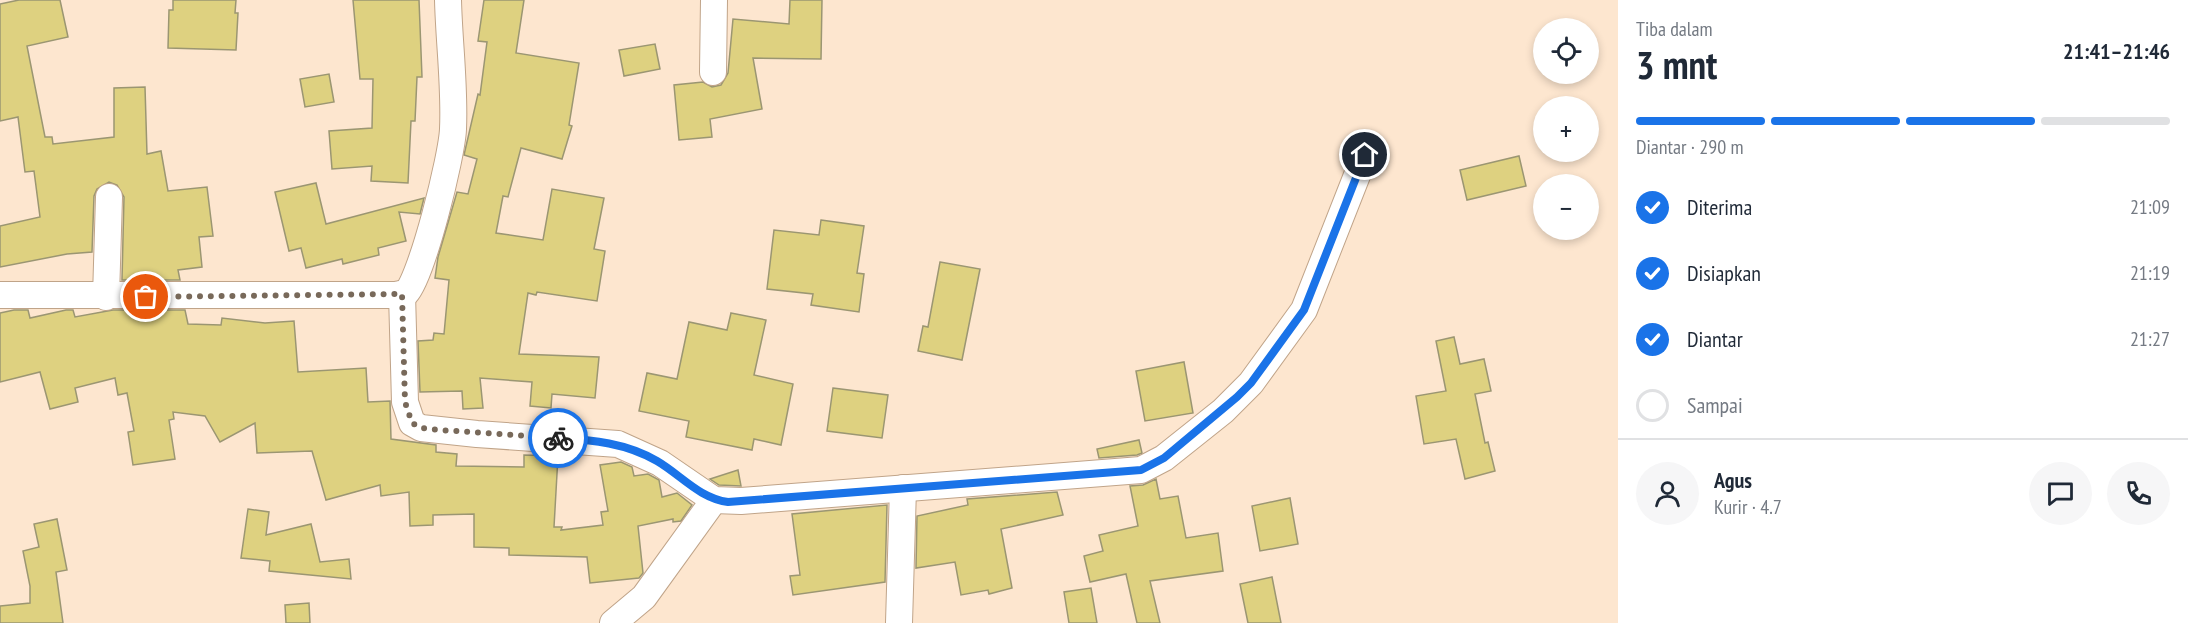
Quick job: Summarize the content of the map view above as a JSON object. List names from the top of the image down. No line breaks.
{"page":{"heading":["3 mnt","Tiba dalam","21:41–21:46"],"panel":["Agus","Kurir · 4.7"],"map_buttons":["+","−"],"bar":"Diantar · 290 m","list":[["Diterima","21:09"],["Disiapkan","21:19"],["Diantar","21:27"],"Sampai"]}}
